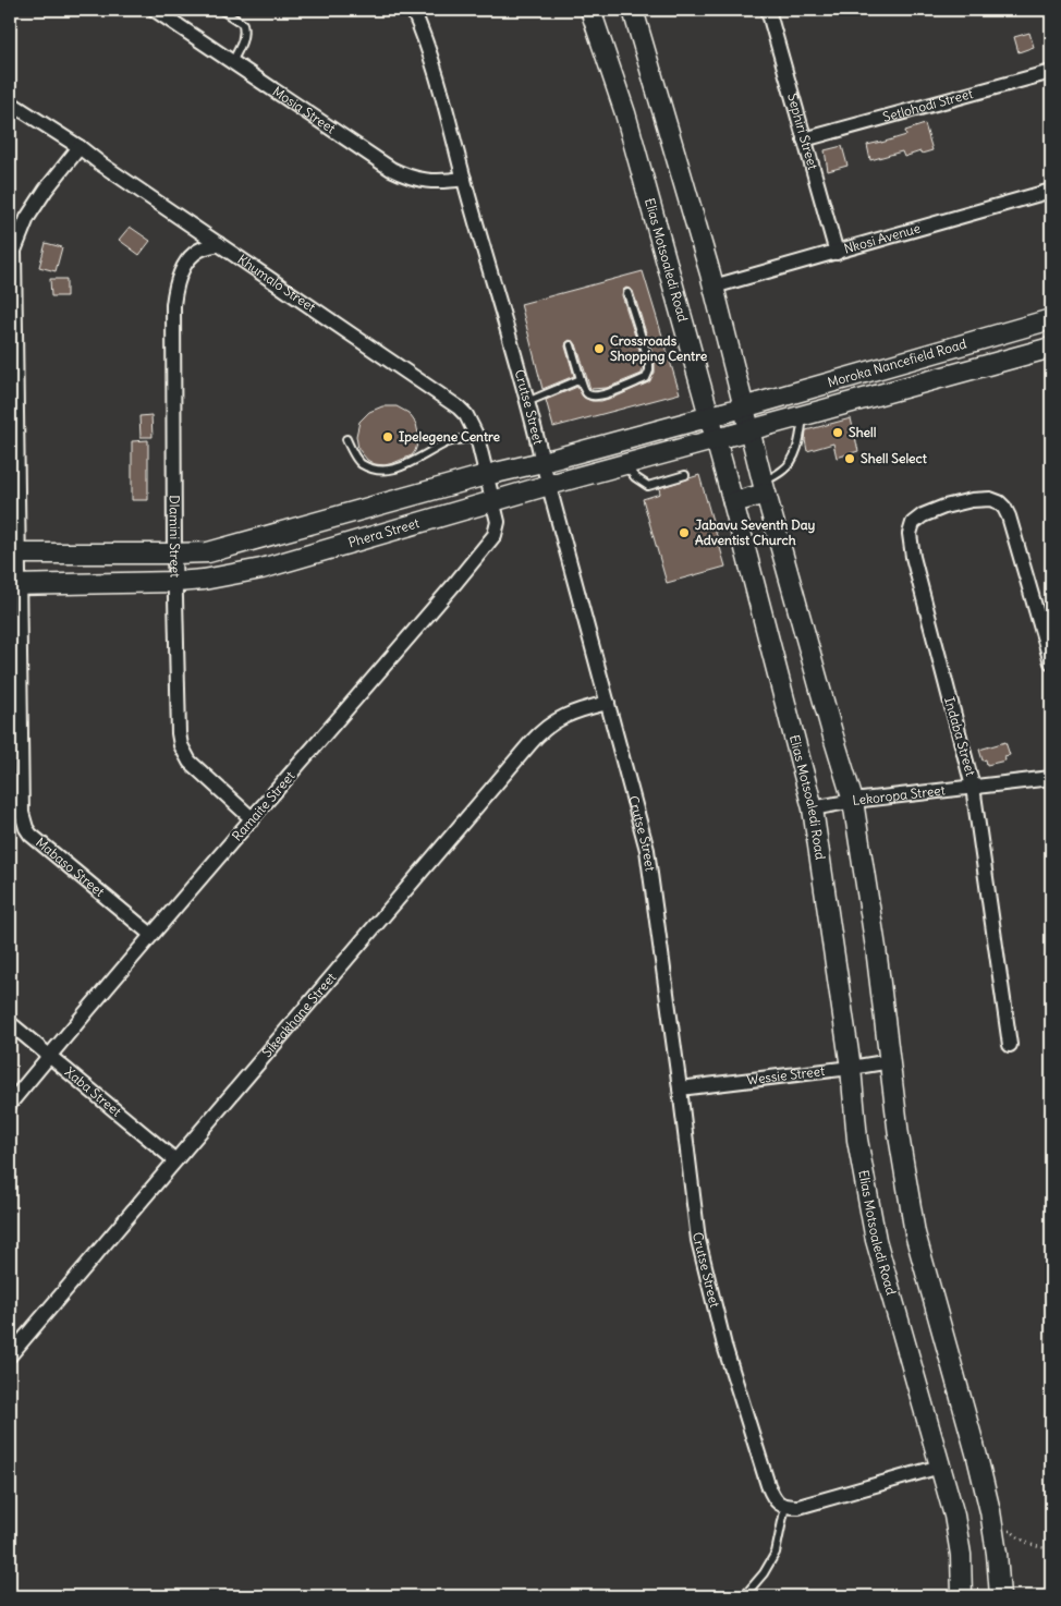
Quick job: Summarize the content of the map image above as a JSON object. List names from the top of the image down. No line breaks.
{"streets":{"main road":["Elias Motsoaledi Road","Moroka Nancefield Road","Phera Street"],"street":["Setlohodi Street","Mosia Street","Sephiri Street","Nkosi Avenue","Khumalo Street","Crutse Street","Dlamini Street","Indaba Street","Lekoropa Street","Ramaite Street","Mabaso Street","Sikeakhane Street","Wessie Street","Xaba Street"]},"crossings":[["Setlohodi Street","Sephiri Street"],["Mosia Street","Crutse Street"],["Sephiri Street","Nkosi Avenue"],["Elias Motsoaledi Road","Phera Street"],["Elias Motsoaledi Road","Lekoropa Street"],["Elias Motsoaledi Road","Wessie Street"],["Khumalo Street","Phera Street"],["Khumalo Street","Dlamini Street"],["Khumalo Street","Ramaite Street"],["Khumalo Street","Mabaso Street"],["Moroka Nancefield Road","Phera Street"],["Crutse Street","Phera Street"],["Crutse Street","Sikeakhane Street"],["Crutse Street","Wessie Street"],["Phera Street","Dlamini Street"],["Phera Street","Ramaite Street"],["Phera Street","Mabaso Street"],["Dlamini Street","Ramaite Street"],["Indaba Street","Lekoropa Street"],["Ramaite Street","Mabaso Street"],["Ramaite Street","Xaba Street"],["Sikeakhane Street","Xaba Street"]],"places":["Crossroads Shopping Centre","Shell","Ipelegene Centre","Shell Select","Jabavu Seventh Day Adventist Church"]}
